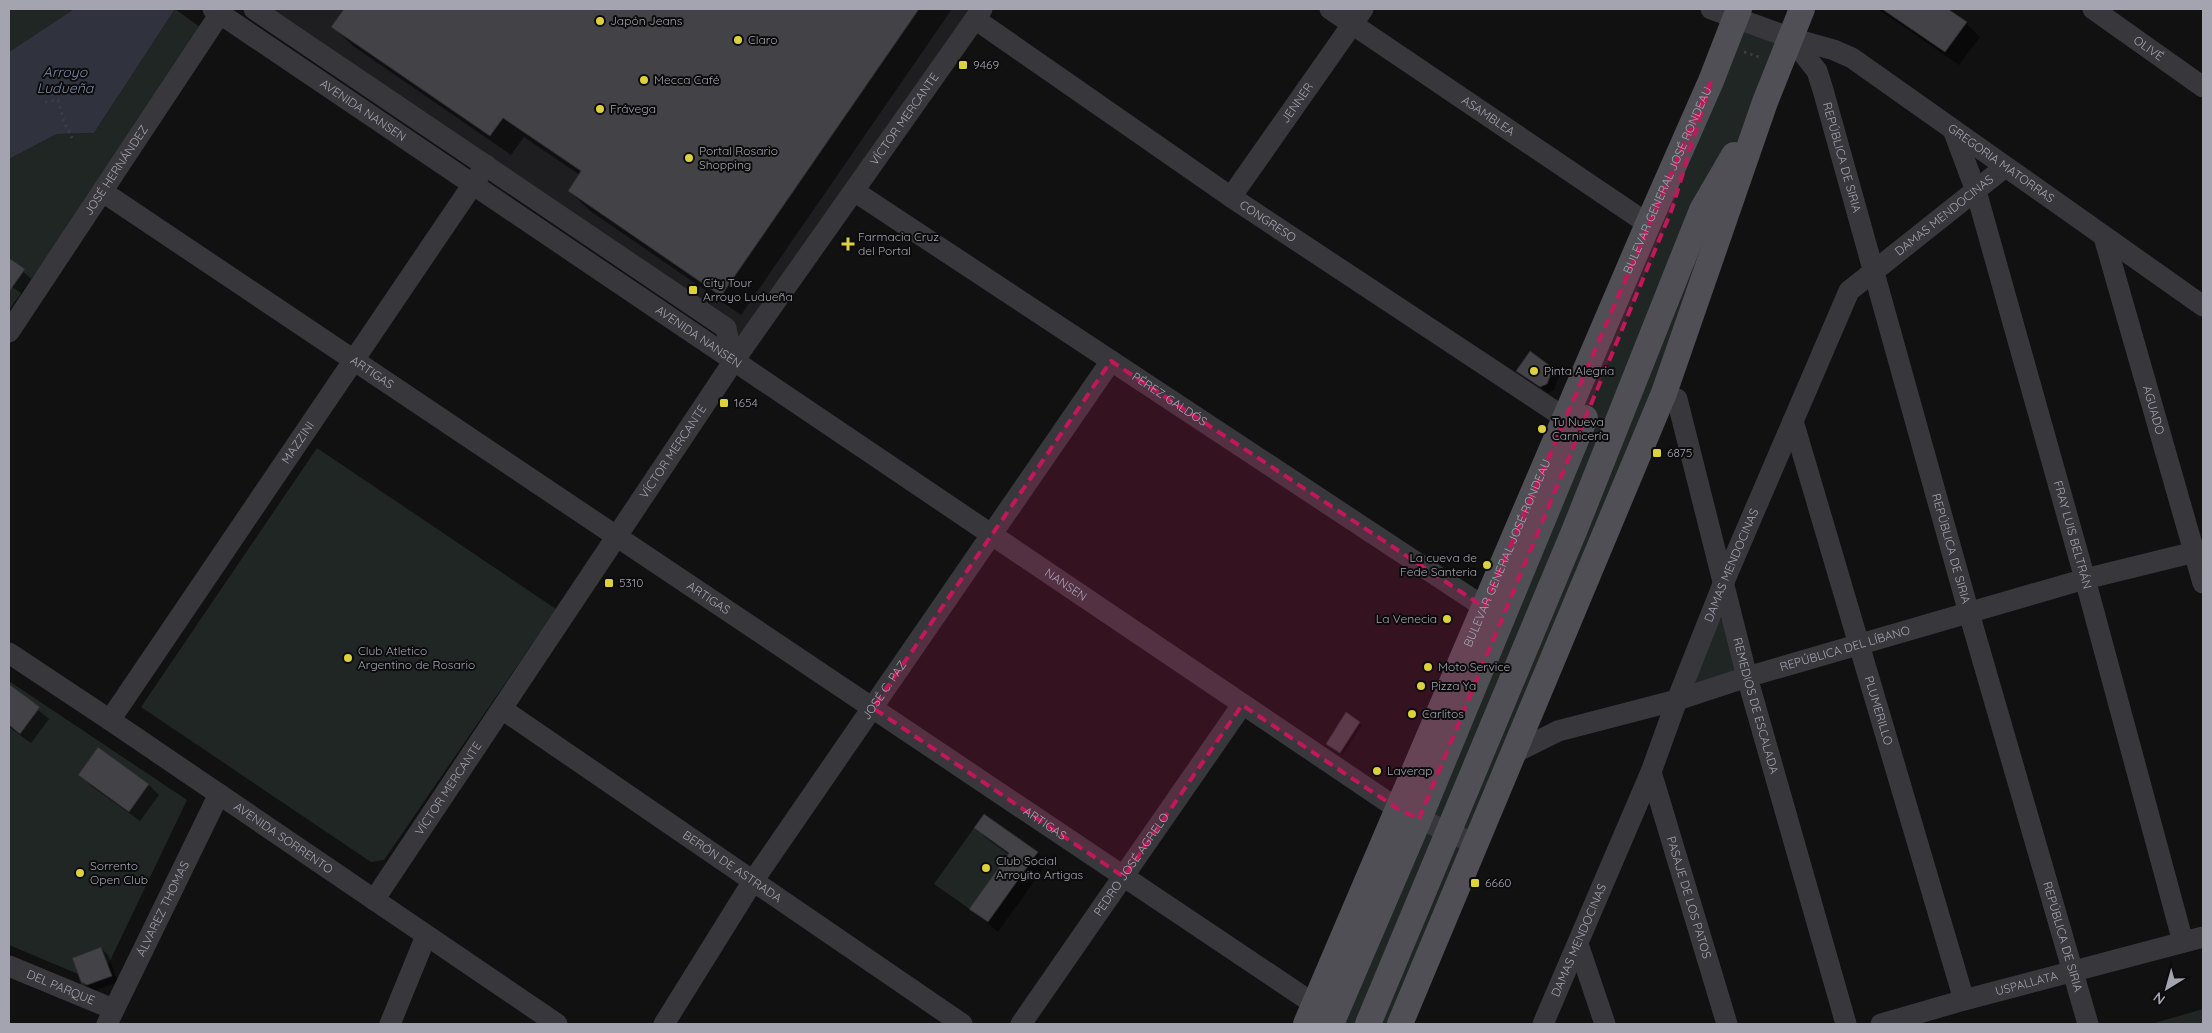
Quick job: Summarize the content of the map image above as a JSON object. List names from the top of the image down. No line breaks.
{"streets":{"main road":["BULEVAR GENERAL JOSÉ RONDEAU"],"street":["OLIVÉ","JENNER","AVENIDA NANSEN","ASAMBLEA","VÍCTOR MERCANTE","REPÚBLICA DE SIRIA","GREGORIA MATORRAS","JOSÉ HERNÁNDEZ","DAMAS MENDOCINAS","CONGRESO","ARTIGAS","PÉREZ GALDÓS","AGUADO","MAZZINI","FRAY LUIS BELTRÁN","NANSEN","REPÚBLICA DEL LÍBANO","JOSÉ C. PAZ","REMEDIOS DE ESCALADA","PLUMERILLO","AVENIDA SORRENTO","PEDRO JOSÉ AGRELO","BERÓN DE ASTRADA","PASAJE DE LOS PATOS","ÁLVAREZ THOMAS","USPALLATA","DEL PARQUE"]},"crossings":[["JENNER","ASAMBLEA"],["JENNER","CONGRESO"],["AVENIDA NANSEN","VÍCTOR MERCANTE"],["AVENIDA NANSEN","JOSÉ HERNÁNDEZ"],["AVENIDA NANSEN","MAZZINI"],["AVENIDA NANSEN","NANSEN"],["ASAMBLEA","BULEVAR GENERAL JOSÉ RONDEAU"],["VÍCTOR MERCANTE","CONGRESO"],["VÍCTOR MERCANTE","ARTIGAS"],["VÍCTOR MERCANTE","PÉREZ GALDÓS"],["VÍCTOR MERCANTE","NANSEN"],["VÍCTOR MERCANTE","AVENIDA SORRENTO"],["VÍCTOR MERCANTE","BERÓN DE ASTRADA"],["REPÚBLICA DE SIRIA","GREGORIA MATORRAS"],["REPÚBLICA DE SIRIA","DAMAS MENDOCINAS"],["REPÚBLICA DE SIRIA","REPÚBLICA DEL LÍBANO"],["REPÚBLICA DE SIRIA","USPALLATA"],["GREGORIA MATORRAS","BULEVAR GENERAL JOSÉ RONDEAU"],["GREGORIA MATORRAS","DAMAS MENDOCINAS"],["GREGORIA MATORRAS","AGUADO"],["GREGORIA MATORRAS","FRAY LUIS BELTRÁN"],["JOSÉ HERNÁNDEZ","ARTIGAS"],["BULEVAR GENERAL JOSÉ RONDEAU","CONGRESO"],["BULEVAR GENERAL JOSÉ RONDEAU","ARTIGAS"],["BULEVAR GENERAL JOSÉ RONDEAU","PÉREZ GALDÓS"],["BULEVAR GENERAL JOSÉ RONDEAU","NANSEN"],["DAMAS MENDOCINAS","FRAY LUIS BELTRÁN"],["DAMAS MENDOCINAS","REPÚBLICA DEL LÍBANO"],["DAMAS MENDOCINAS","REMEDIOS DE ESCALADA"],["DAMAS MENDOCINAS","PLUMERILLO"],["DAMAS MENDOCINAS","PASAJE DE LOS PATOS"],["ARTIGAS","MAZZINI"],["ARTIGAS","JOSÉ C. PAZ"],["ARTIGAS","PEDRO JOSÉ AGRELO"],["PÉREZ GALDÓS","JOSÉ C. PAZ"],["AGUADO","REPÚBLICA DEL LÍBANO"],["MAZZINI","AVENIDA SORRENTO"],["FRAY LUIS BELTRÁN","REPÚBLICA DEL LÍBANO"],["FRAY LUIS BELTRÁN","USPALLATA"],["NANSEN","JOSÉ C. PAZ"],["NANSEN","PEDRO JOSÉ AGRELO"],["REPÚBLICA DEL LÍBANO","REMEDIOS DE ESCALADA"],["REPÚBLICA DEL LÍBANO","PLUMERILLO"],["JOSÉ C. PAZ","BERÓN DE ASTRADA"],["PLUMERILLO","USPALLATA"],["AVENIDA SORRENTO","ÁLVAREZ THOMAS"],["ÁLVAREZ THOMAS","DEL PARQUE"]],"water":["Arroyo Ludueña"],"places":{"other":["Japón Jeans","Claro","Mecca Café","Frávega","Portal Rosario Shopping","Pinta Alegria","Tu Nueva Carnicería","La cueva de Fede Santeria","La Venecia","Club Atletico Argentino de Rosario","Moto Service","Pizza Ya","Carlitos","Laverap","Club Social Arroyito Artigas","Sorrento Open Club"],"transit":["9469","City Tour Arroyo Ludueña","1654","6875","5310","6660"],"health":["Farmacia Cruz del Portal"]},"north":"bottom left"}
